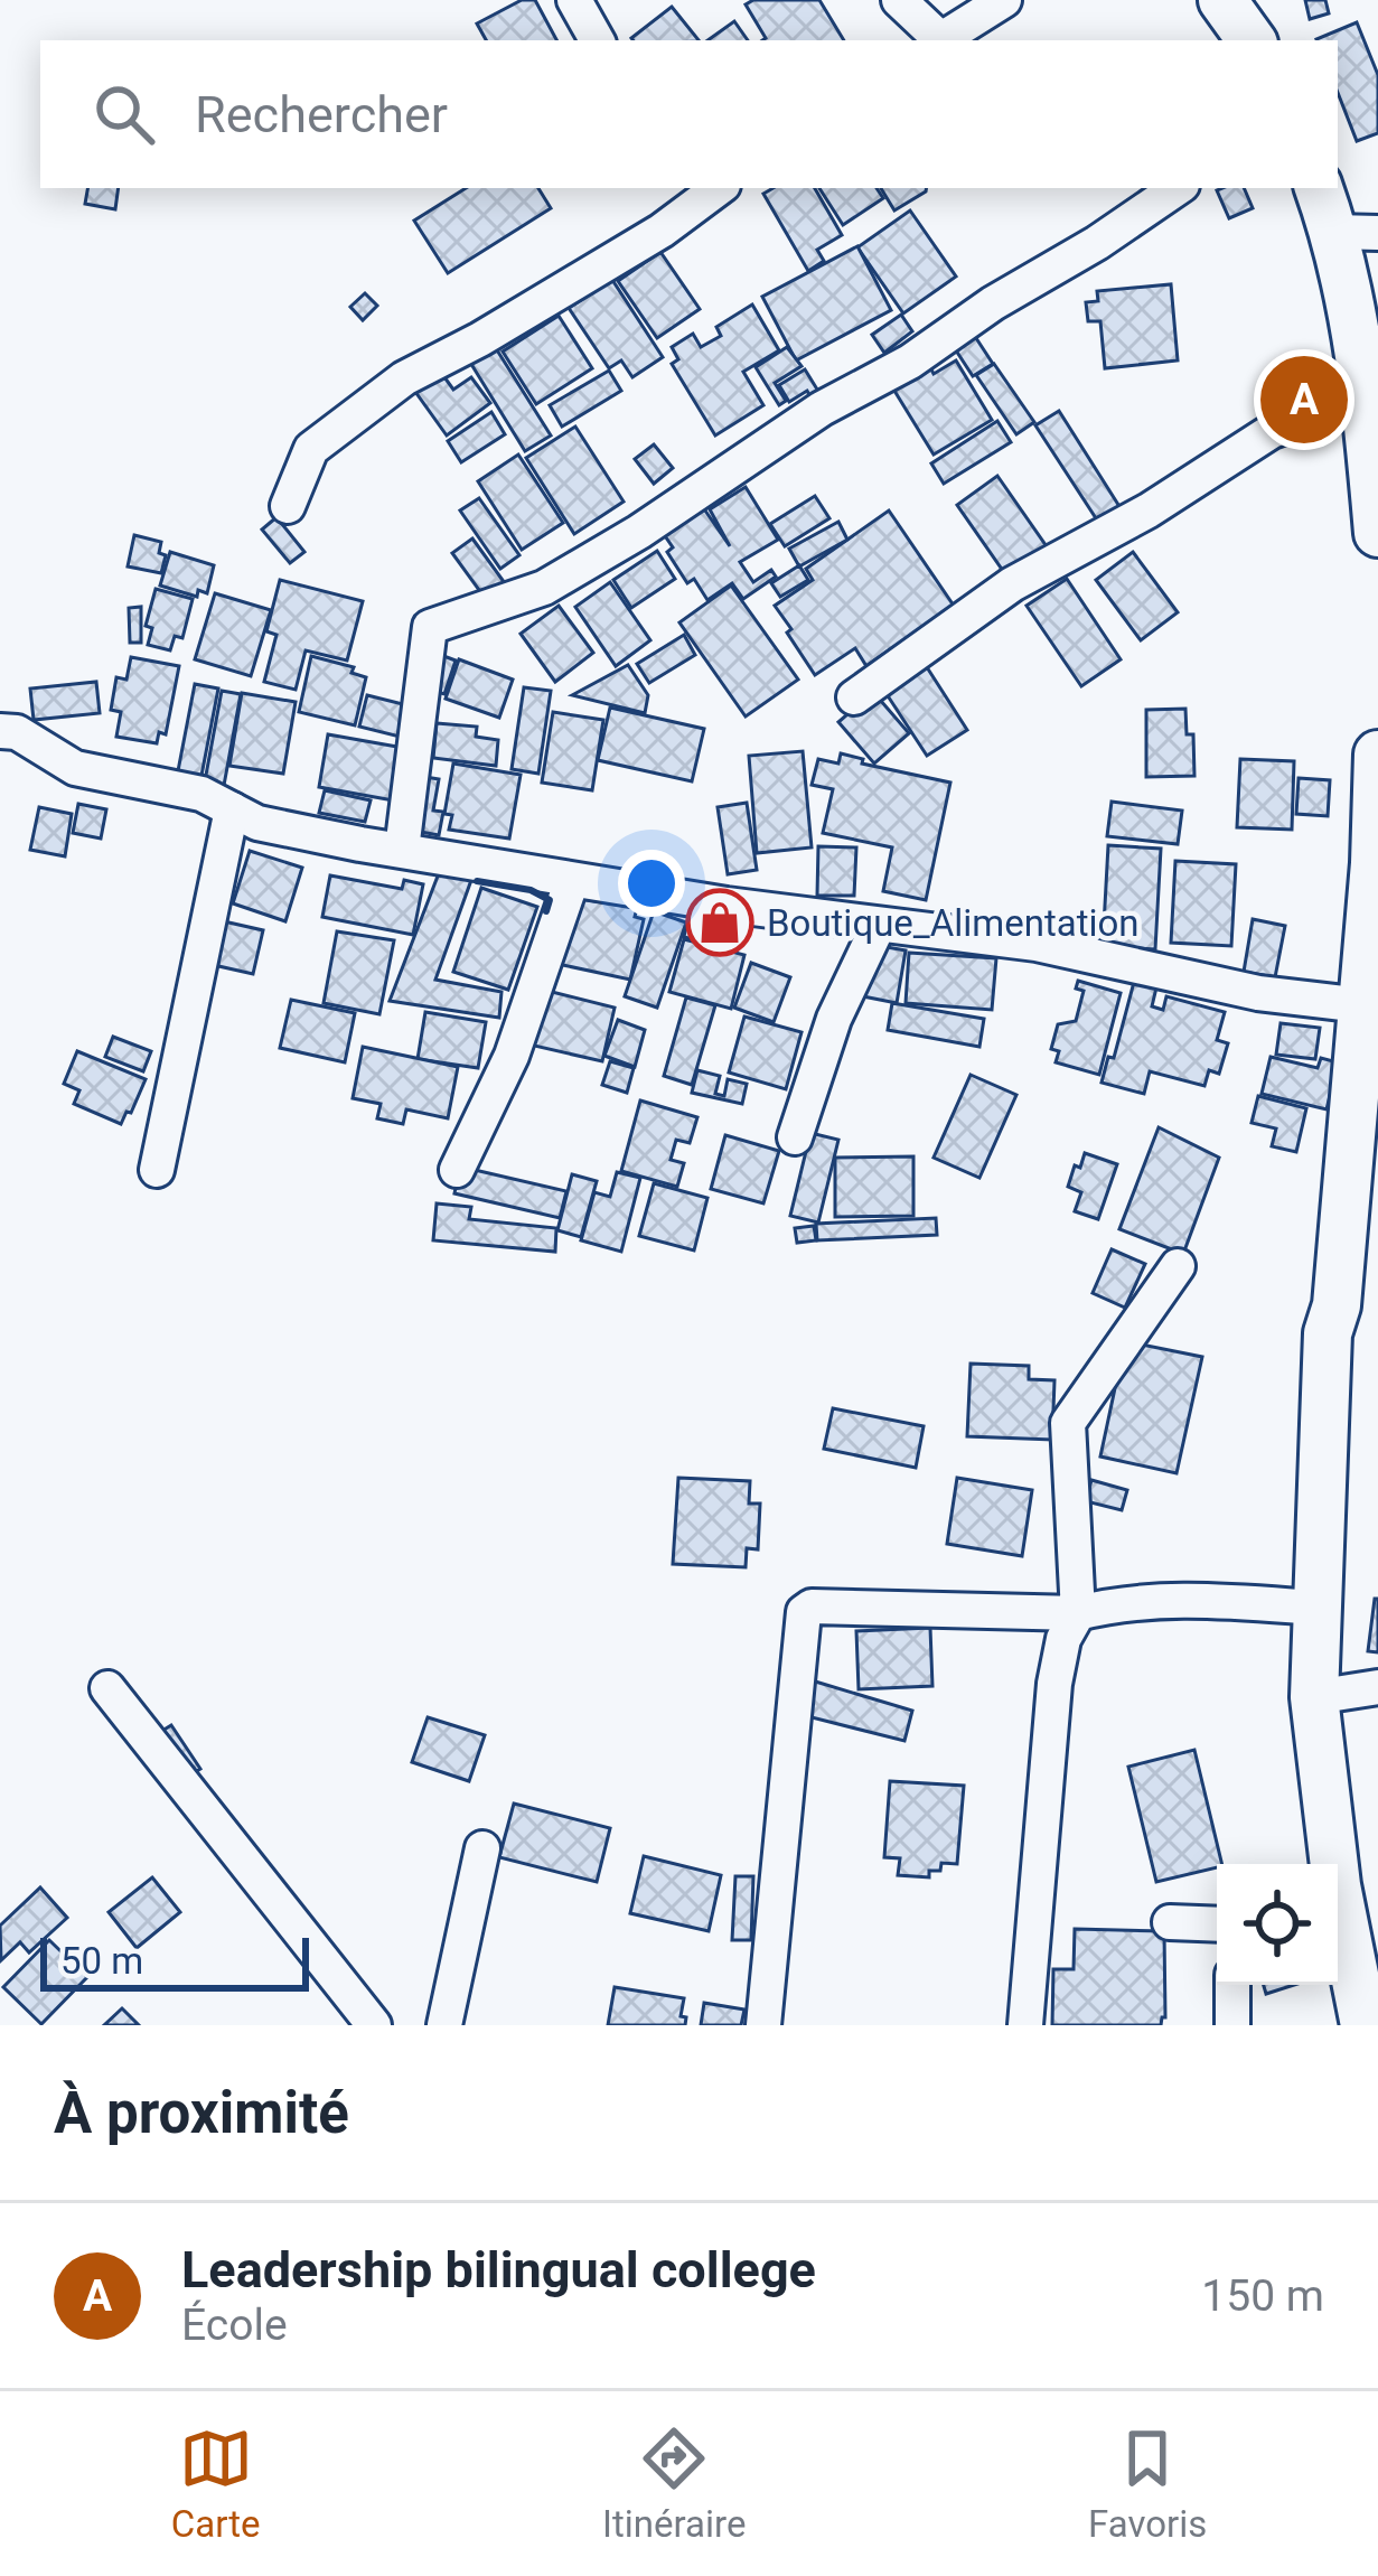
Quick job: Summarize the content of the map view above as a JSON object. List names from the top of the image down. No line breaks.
{"places":{"shop":["Boutique_Alimentation"]},"scale_bar":"50 m","page":{"search":"Rechercher","pins":"A","scale":"50 m","heading":"À proximité","list":[{"mark":"A","name":"Leadership bilingual college","note":"École","value":"150 m"}],"nav":["Carte","Itinéraire","Favoris"]}}
